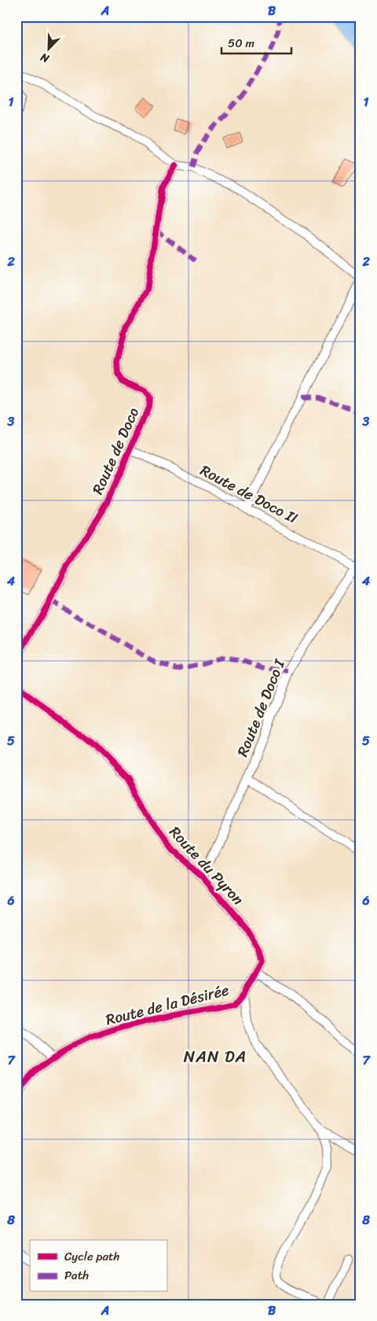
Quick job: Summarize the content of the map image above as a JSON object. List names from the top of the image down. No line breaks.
{"streets":{"street":["Route de Doco","Route de Doco II","Route de Doco I","Route du Pyron","Route de la Désirée"]},"crossings":[["Route de Doco","Route de Doco II"],["Route de Doco II","Route de Doco I"],["Route de Doco I","Route du Pyron"],["Route du Pyron","Route de la Désirée"]],"districts":["NAN DA"],"legend":["Cycle path","Path"],"scale_bar":"50 m","north":"bottom left","grid":{"columns":["A","B"],"rows":["1","2","3","4","5","6","7","8"]}}
